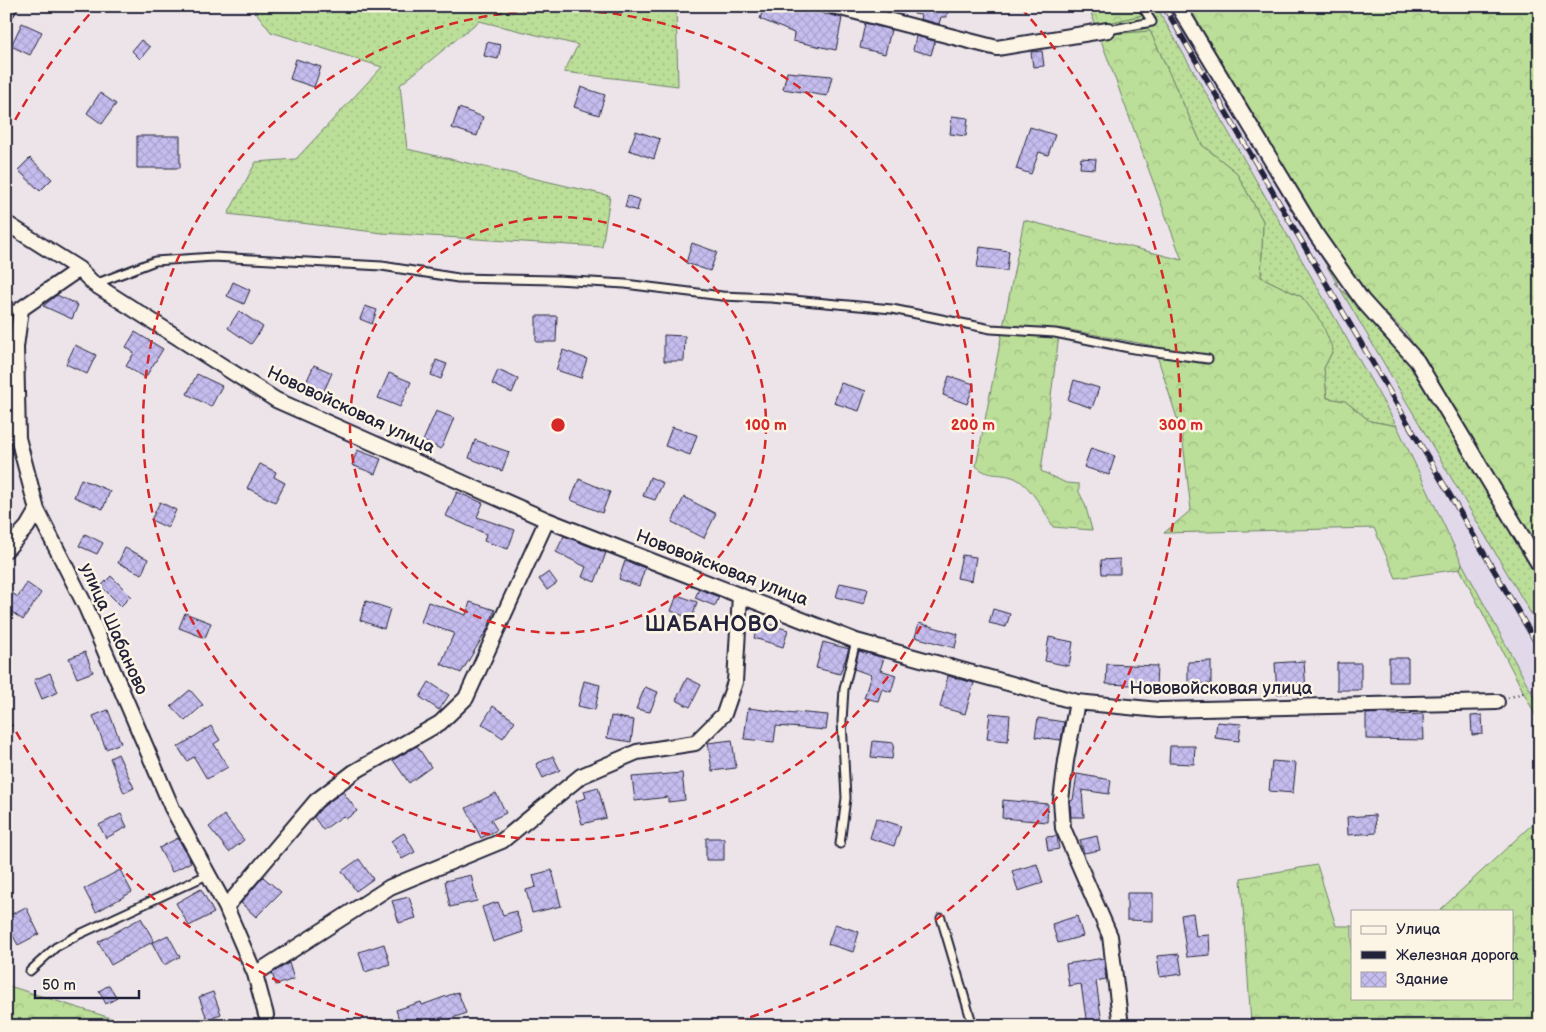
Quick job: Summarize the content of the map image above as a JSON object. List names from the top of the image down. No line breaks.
{"streets":{"street":["Нововойсковая улица","улица Шабаново"]},"districts":["ШАБАНОВО"],"legend":["Улица","Железная дорога","Здание"],"scale_bar":"50 m","rings":["100 m","200 m","300 m"]}
